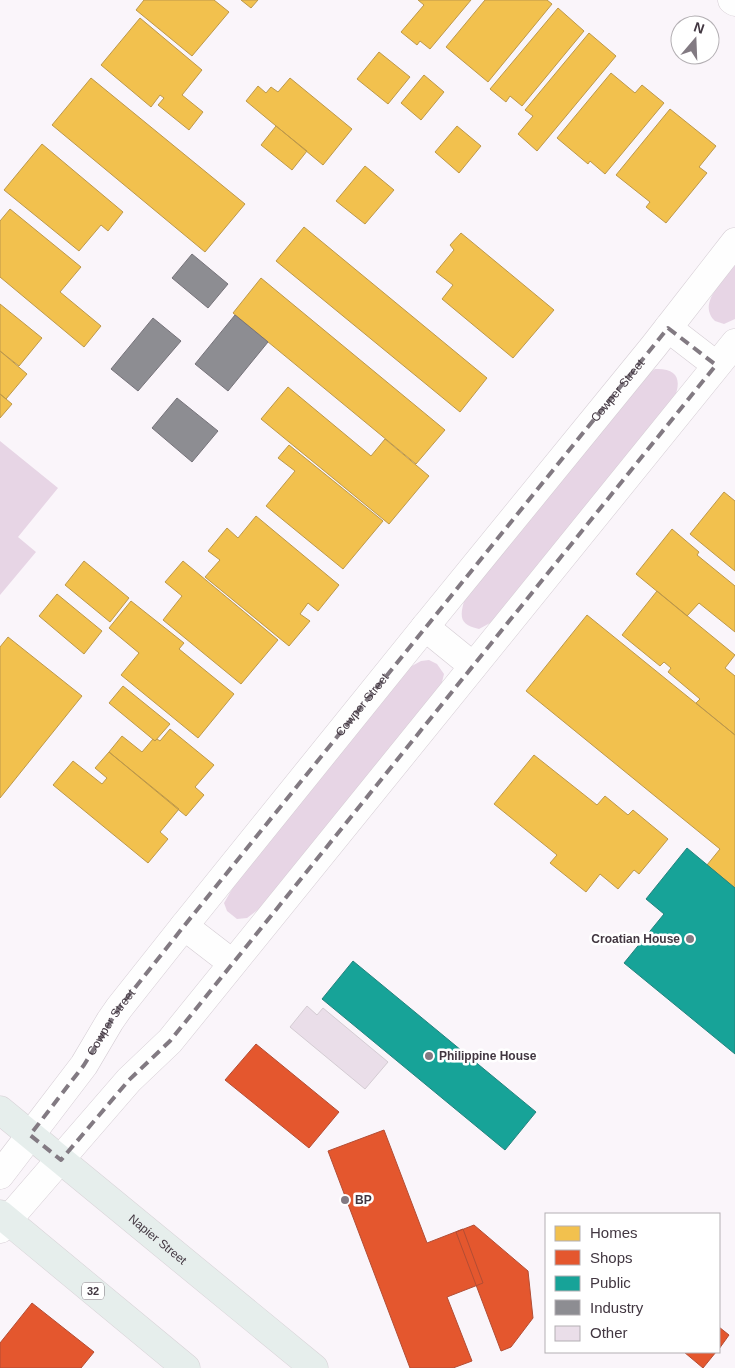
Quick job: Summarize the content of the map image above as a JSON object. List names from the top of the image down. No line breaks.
{"streets":{"main road":["Napier Street","32"],"street":["Cowper Street"]},"crossings":[["Cowper Street","Napier Street"]],"places":["Croatian House","Philippine House","BP"],"legend":["Homes","Shops","Public","Industry","Other"],"north":"top"}
